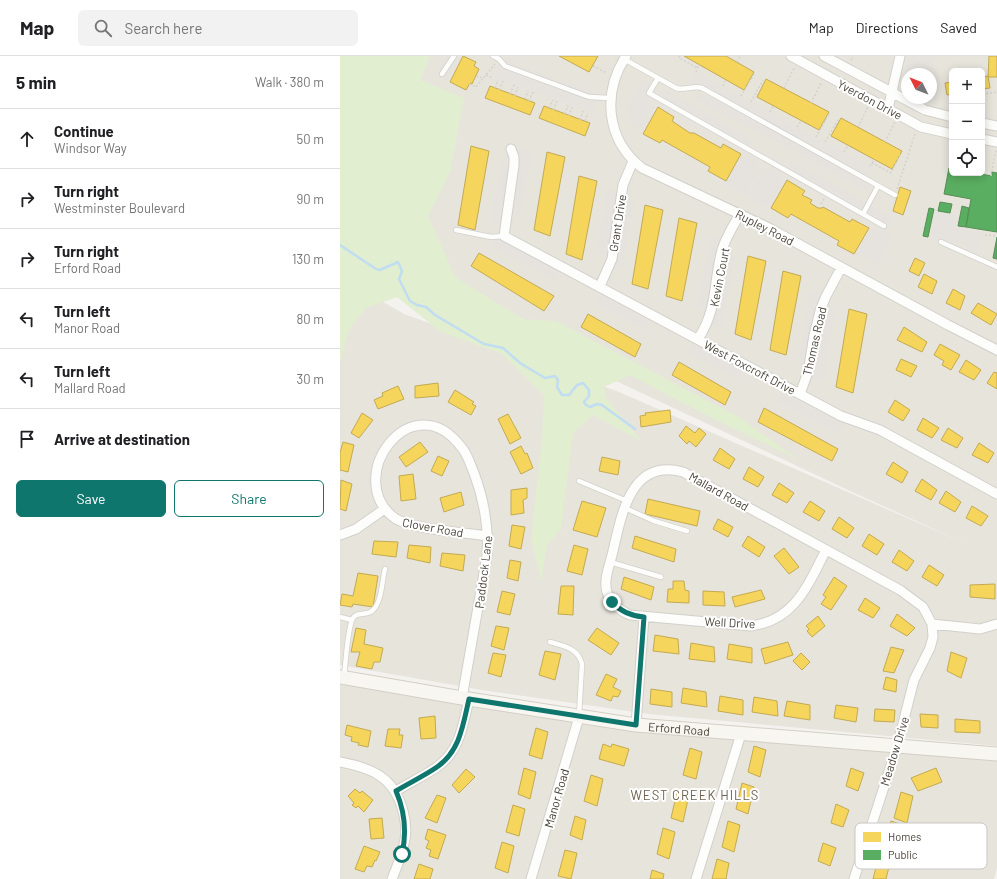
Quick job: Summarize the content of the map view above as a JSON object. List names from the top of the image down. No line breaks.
{"streets":{"street":["Yverdon Drive","Grant Drive","Rupley Road","Kevin Court","Thomas Road","West Foxcroft Drive","Mallard Road","Clover Road","Paddock Lane","Well Drive","Erford Road","Meadow Drive","Manor Road"]},"crossings":[["Grant Drive","Rupley Road"],["Grant Drive","West Foxcroft Drive"],["Rupley Road","Kevin Court"],["Rupley Road","Thomas Road"],["Kevin Court","West Foxcroft Drive"],["Thomas Road","West Foxcroft Drive"],["Mallard Road","Well Drive"],["Mallard Road","Meadow Drive"],["Clover Road","Paddock Lane"],["Paddock Lane","Erford Road"],["Erford Road","Meadow Drive"],["Erford Road","Manor Road"]],"districts":["WEST CREEK HILLS"],"legend":["Homes","Public"],"north":"top left","page":{"header":"Map","search":"Search here","nav":["Map","Directions","Saved"],"heading":["5 min","Walk · 380 m"],"map_buttons":["+","−"],"list":[["Continue","Windsor Way","50 m"],["Turn right","Westminster Boulevard","90 m"],["Turn right","Erford Road","130 m"],["Turn left","Manor Road","80 m"],["Turn left","Mallard Road","30 m"],"Arrive at destination"],"buttons":["Save","Share"]}}
